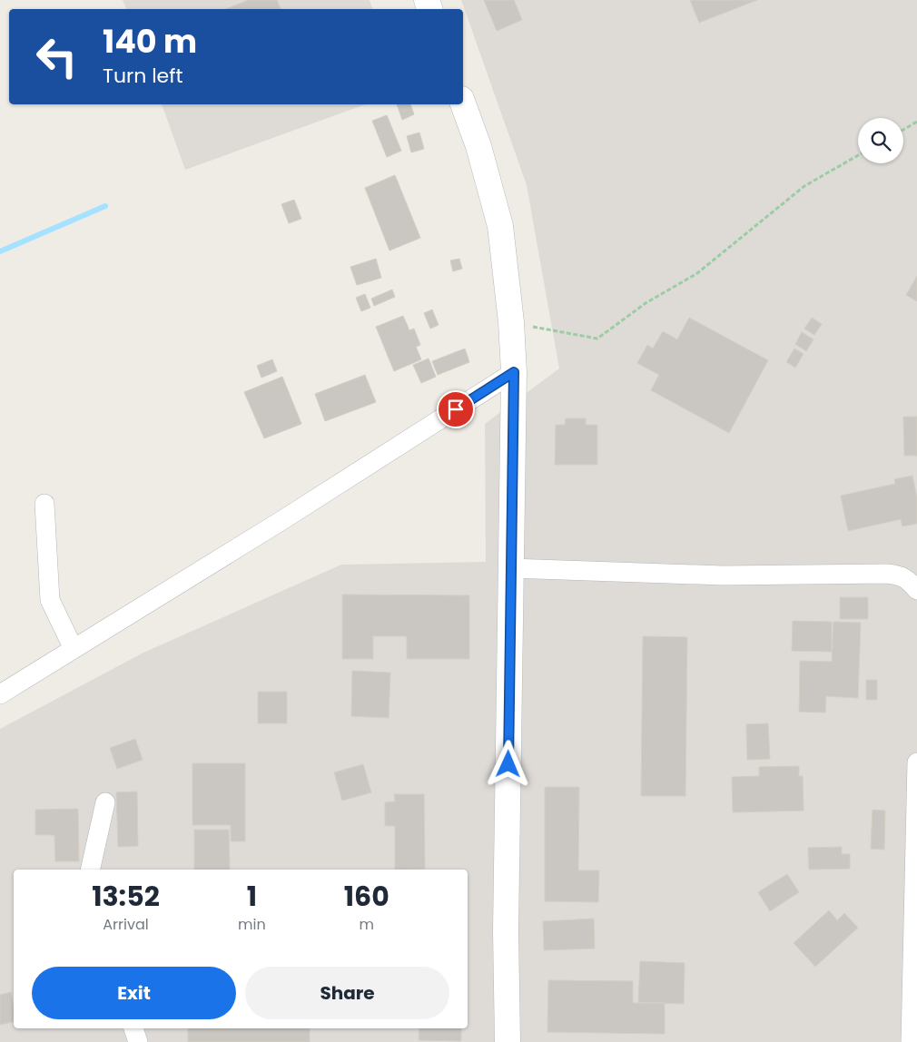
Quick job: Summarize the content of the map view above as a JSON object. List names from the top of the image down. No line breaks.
{"page":{"turn":["140 m","Turn left"],"eta":["13:52","Arrival","1","min","160","m"],"buttons":["Exit","Share"]}}
